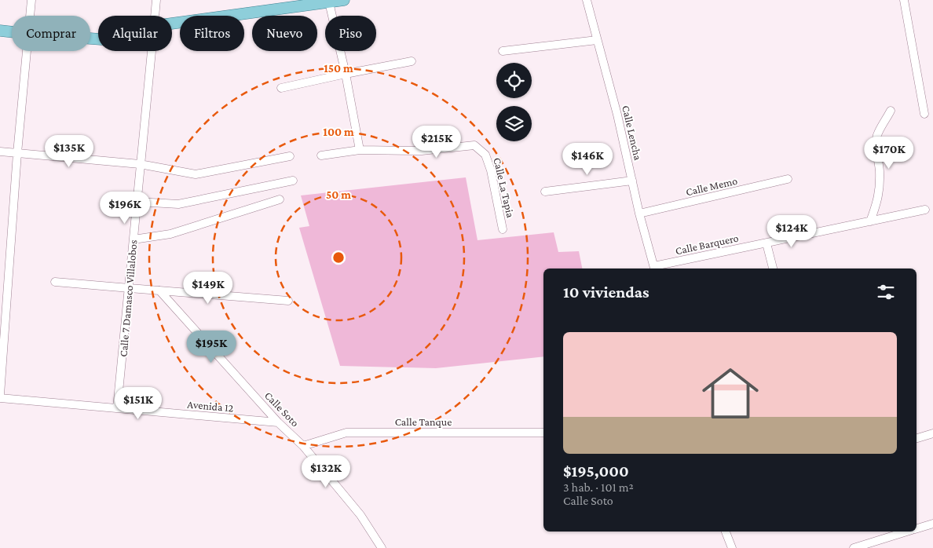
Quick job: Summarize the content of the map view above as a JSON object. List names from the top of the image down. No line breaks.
{"streets":{"street":["Calle Lencha","Calle Memo","Calle La Tapia","Calle Barquero","Calle 7 Damasco Villalobos","Avenida 12","Calle Soto","Calle Tanque"]},"crossings":[["Calle Lencha","Calle Memo"],["Calle Lencha","Calle Barquero"],["Calle 7 Damasco Villalobos","Avenida 12"],["Avenida 12","Calle Soto"],["Calle Soto","Calle Tanque"]],"page":{"chip":["Comprar","Alquilar","Filtros","Nuevo","Piso"],"price":["$215K","$135K","$170K","$146K","$196K","$124K","$149K","$195K","$151K","$132K"],"heading":"10 viviendas","list":[{"name":"$195,000","note":"3 hab. · 101 m² · Calle Soto"}]},"rings":["150 m","100 m","50 m"]}
